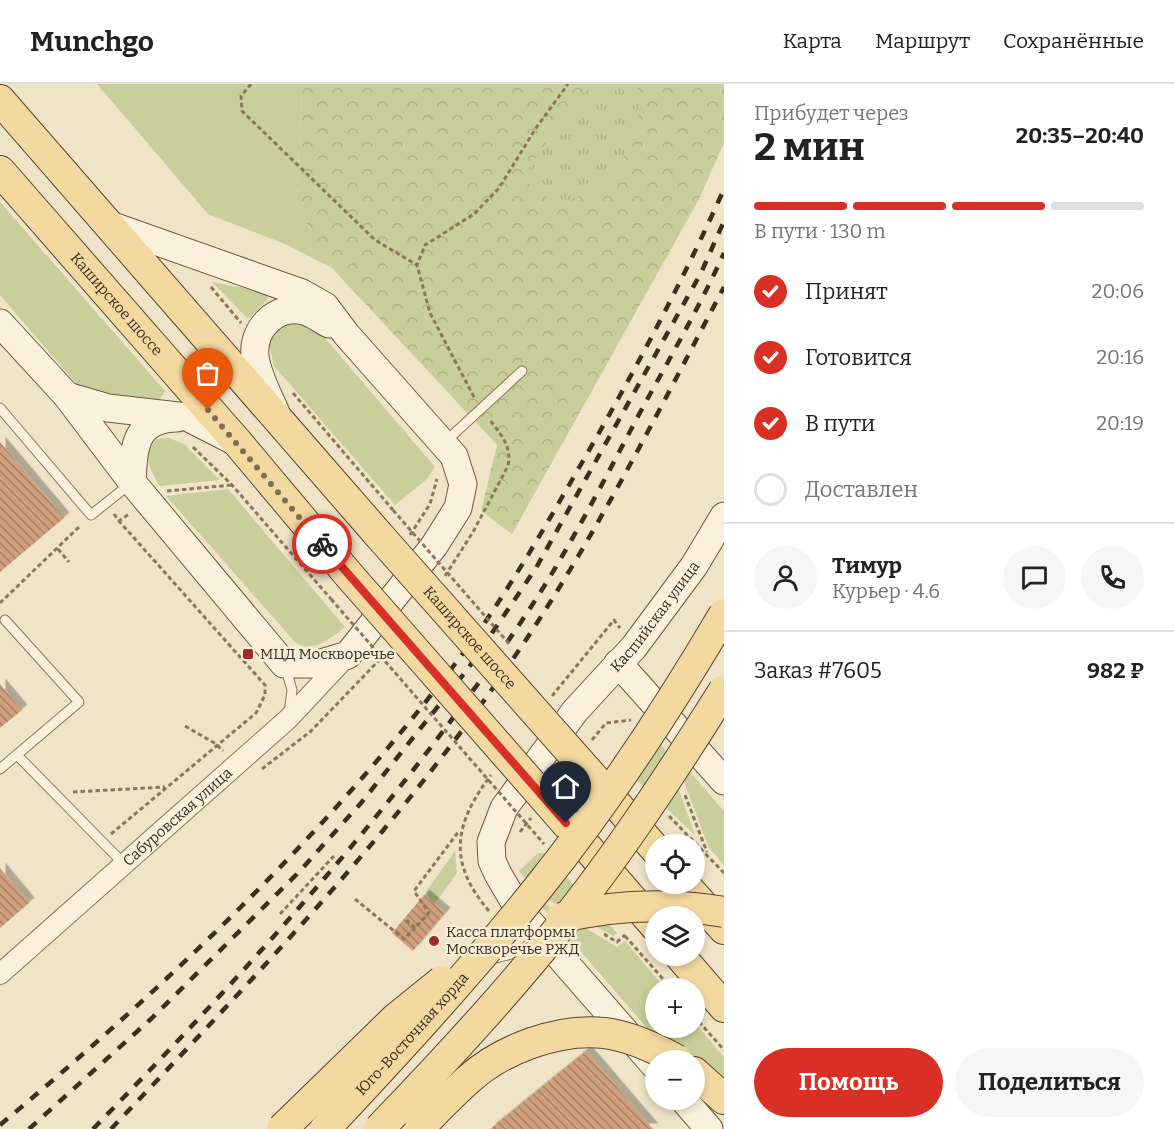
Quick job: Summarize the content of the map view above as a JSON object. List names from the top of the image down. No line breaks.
{"streets":{"main road":["Каширское шоссе","Каспийская улица","Юго-Восточная хорда"],"street":["Сабуровская улица"]},"places":{"transit":["МЦД Москворечье"],"other":["Касса платформы Москворечье РЖД"]},"page":{"header":"Munchgo","nav":["Карта","Маршрут","Сохранённые"],"heading":["2 мин","Прибудет через","20:35–20:40"],"panel":["Тимур","Курьер · 4.6","Заказ #7605","982 ₽"],"bar":"В пути · 130 m","list":[["Принят","20:06"],["Готовится","20:16"],["В пути","20:19"],"Доставлен"],"map_buttons":["+","−"],"buttons":["Помощь","Поделиться"]}}
